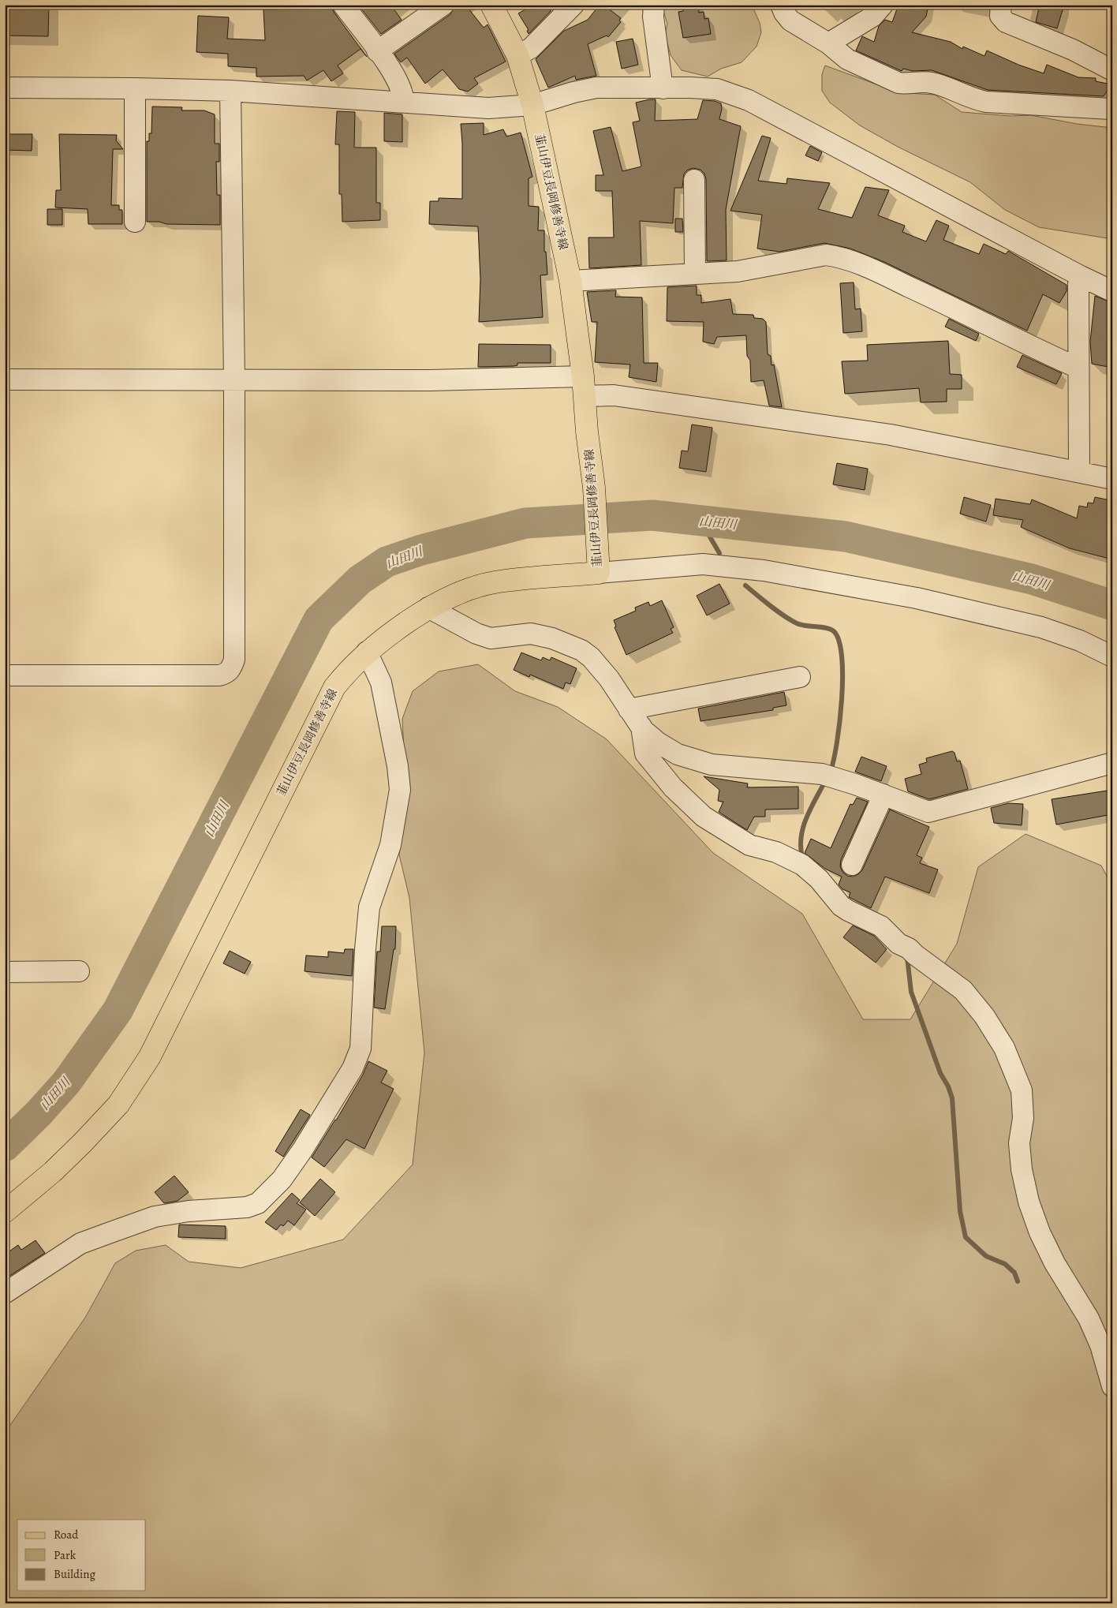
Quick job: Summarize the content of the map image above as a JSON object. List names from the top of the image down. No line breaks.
{"streets":{"main road":["韮山伊豆長岡修善寺線"]},"water":["山田川"],"legend":["Road","Park","Building"]}
